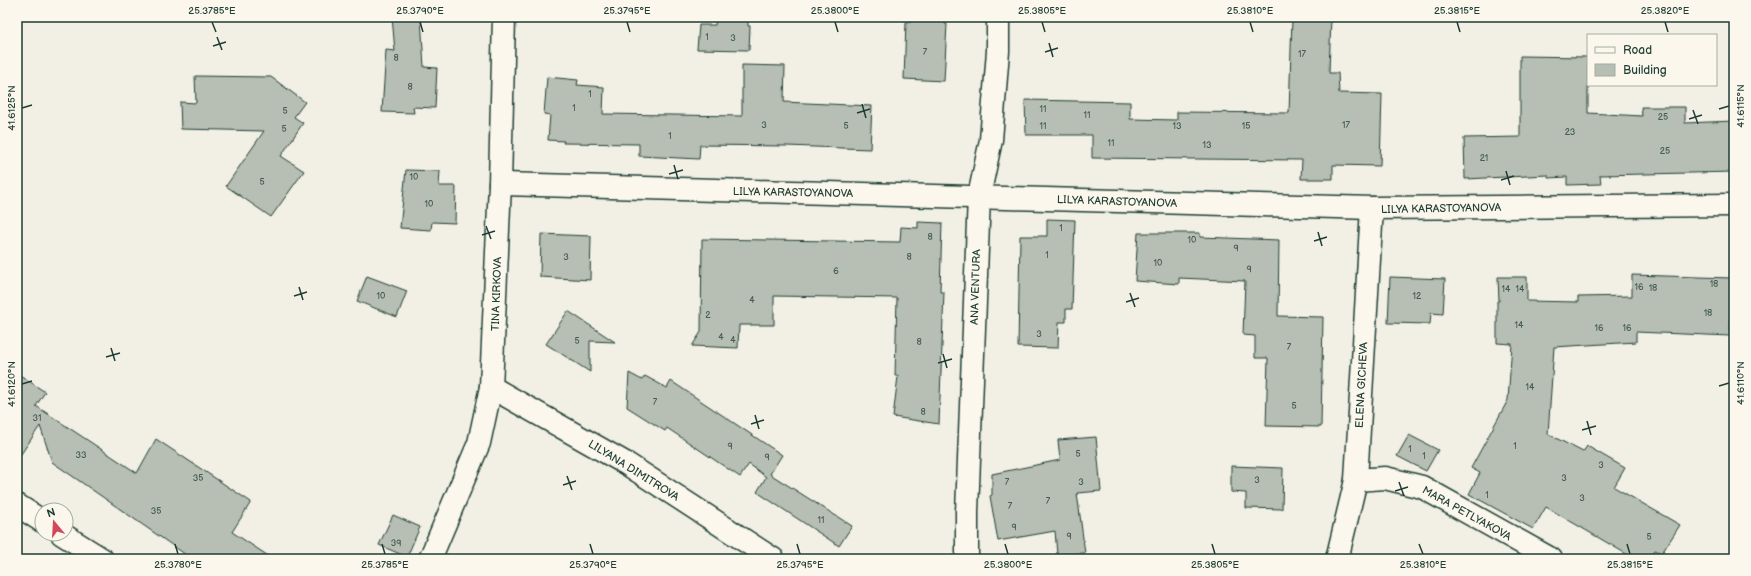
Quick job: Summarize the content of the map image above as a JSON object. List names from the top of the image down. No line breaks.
{"streets":{"street":["LILYA KARASTOYANOVA","ANA VENTURA","TINA KIRKOVA","ELENA GICHEVA","LILYANA DIMITROVA","MARA PETLYAKOVA"]},"crossings":[["LILYA KARASTOYANOVA","ANA VENTURA"],["LILYA KARASTOYANOVA","TINA KIRKOVA"],["LILYA KARASTOYANOVA","ELENA GICHEVA"],["TINA KIRKOVA","LILYANA DIMITROVA"],["ELENA GICHEVA","MARA PETLYAKOVA"]],"house_numbers":["1","3","7","17","8","8","1","1","11","5","11","25","3","17","5","11","13","15","5","23","1","11","13","25","21","10","5","10","1","8","10","9","1","3","8","10","9","6","18","16","18","14","14","10","12","4","18","2","14","16","16","3","4","4","5","8","7","14","7","5","8","31","9","1","1","5","33","1","9","3","35","3","3","7","3","1","3","7","7","35","11","9","9","5","39"],"legend":["Road","Building"],"north":"top","coordinates":["25.3785°E","25.3790°E","25.3795°E","25.3800°E","25.3805°E","25.3810°E","25.3815°E","25.3820°E","41.6115°N","41.6125°N","41.6110°N","41.6120°N","25.3780°E"]}
